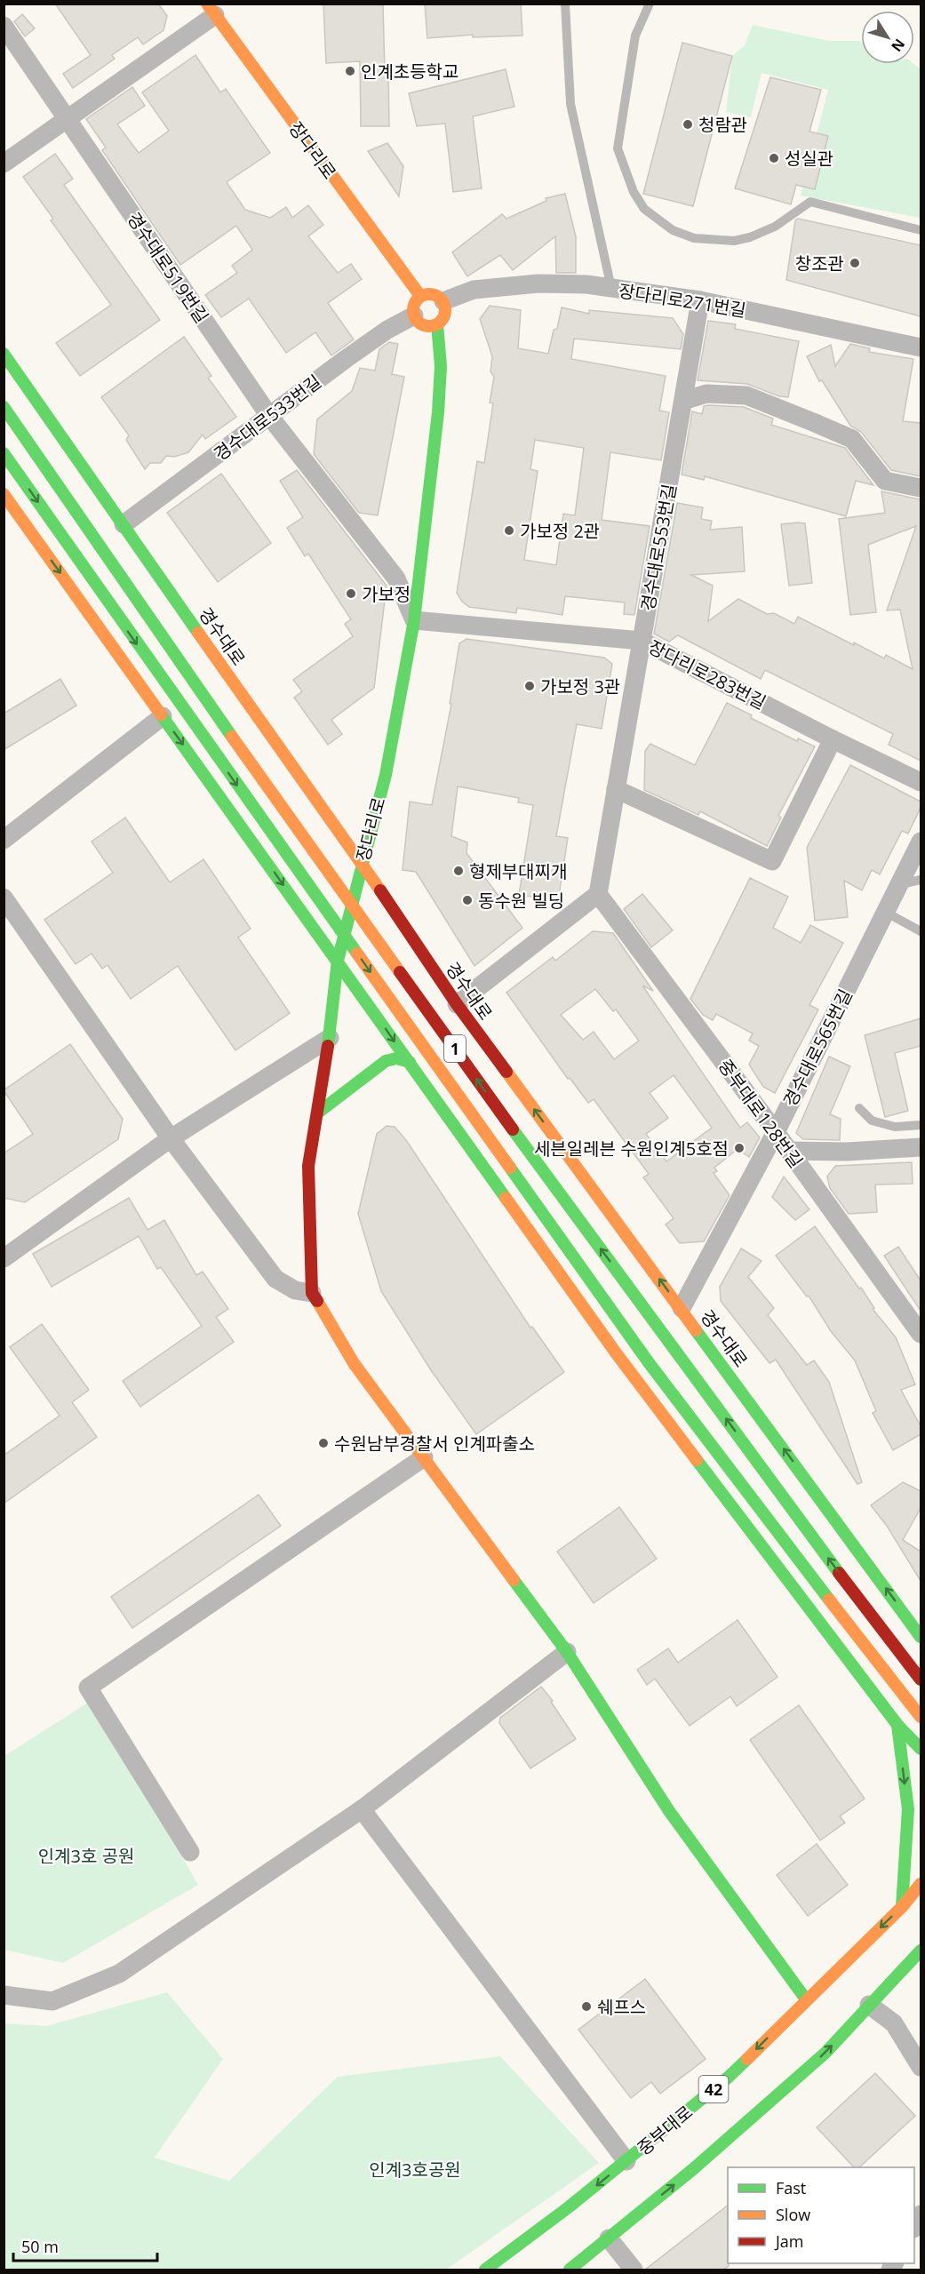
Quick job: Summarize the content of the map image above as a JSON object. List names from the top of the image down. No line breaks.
{"streets":{"main road":["장다리로","경수대로","1","42","중부대로"],"street":["경수대로519번길","장다리로271번길","경수대로533번길","경수대로553번길","장다리로283번길","경수대로565번길","중부대로128번길"]},"crossings":[["장다리로","장다리로271번길"],["장다리로","경수대로533번길"],["장다리로","경수대로"],["장다리로","장다리로283번길"],["경수대로519번길","경수대로533번길"],["장다리로271번길","경수대로533번길"],["장다리로271번길","경수대로553번길"],["경수대로533번길","경수대로"],["경수대로553번길","장다리로283번길"],["경수대로553번길","중부대로128번길"],["경수대로","경수대로565번길"],["경수대로565번길","중부대로128번길"]],"parks":["인계3호 공원","인계3호공원"],"places":["인계초등학교","청람관","성실관","창조관","가보정 2관","가보정","가보정 3관","형제부대찌개","동수원 빌딩","세븐일레븐 수원인계5호점","수원남부경찰서 인계파출소","쉐프스"],"legend":["Fast","Slow","Jam"],"scale_bar":"50 m","north":"bottom right"}
